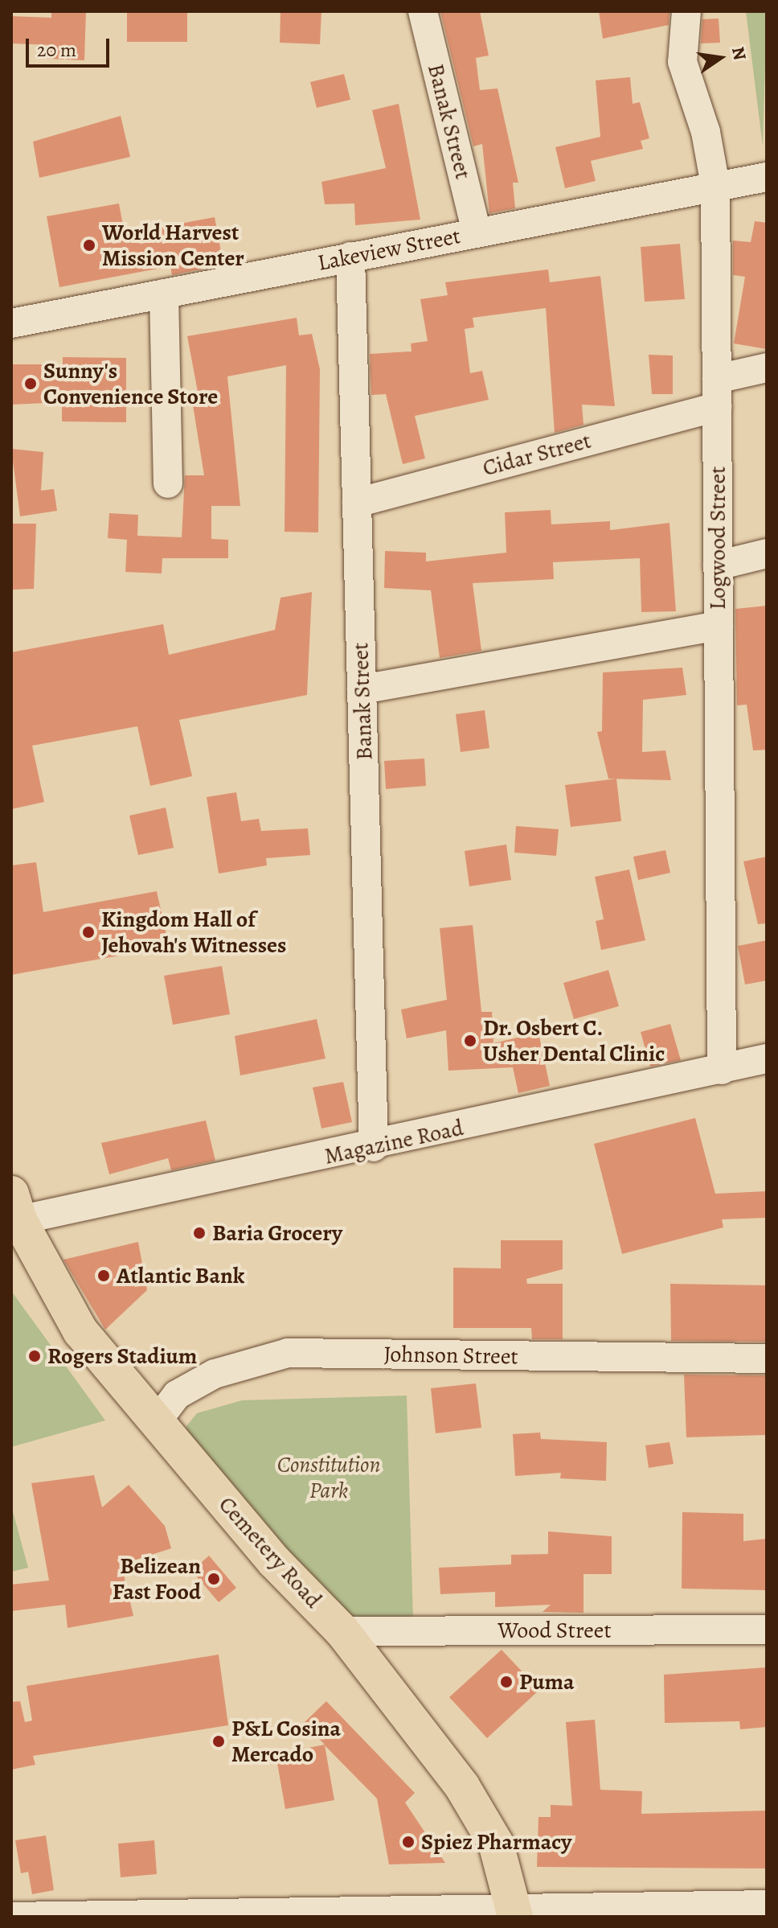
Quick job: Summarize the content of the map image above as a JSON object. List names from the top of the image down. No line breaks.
{"streets":{"main road":["Cemetery Road"],"street":["Banak Street","Lakeview Street","Cidar Street","Logwood Street","Magazine Road","Johnson Street","Wood Street"]},"crossings":[["Banak Street","Lakeview Street"],["Banak Street","Cidar Street"],["Banak Street","Magazine Road"],["Lakeview Street","Logwood Street"],["Cidar Street","Logwood Street"],["Logwood Street","Magazine Road"],["Magazine Road","Cemetery Road"],["Johnson Street","Cemetery Road"],["Cemetery Road","Wood Street"]],"parks":["Constitution Park"],"places":["World Harvest Mission Center","Sunny's Convenience Store","Kingdom Hall of Jehovah's Witnesses","Dr. Osbert C. Usher Dental Clinic","Baria Grocery","Atlantic Bank","Rogers Stadium","Belizean Fast Food","Puma","P&L Cosina Mercado","Spiez Pharmacy"],"scale_bar":"20 m","north":"right"}
